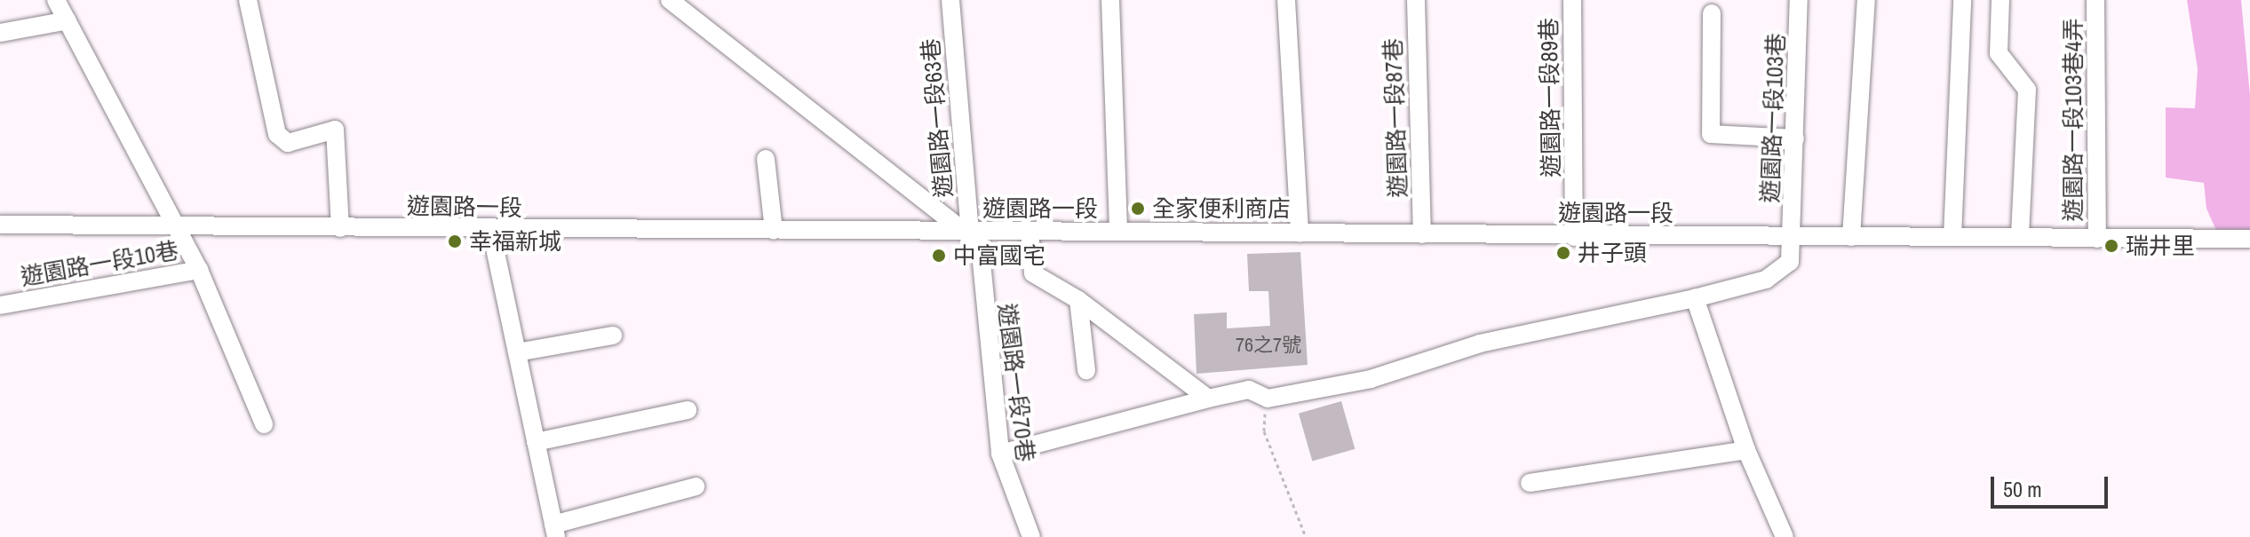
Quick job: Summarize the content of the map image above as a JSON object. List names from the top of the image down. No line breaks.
{"streets":{"street":["遊園路一段89巷","遊園路一段63巷","遊園路一段87巷","遊園路一段103巷","遊園路一段103巷4弄","遊園路一段","遊園路一段10巷","遊園路一段70巷"]},"crossings":[["遊園路一段89巷","遊園路一段"],["遊園路一段63巷","遊園路一段"],["遊園路一段63巷","遊園路一段70巷"],["遊園路一段87巷","遊園路一段"],["遊園路一段103巷","遊園路一段"],["遊園路一段103巷4弄","遊園路一段"],["遊園路一段","遊園路一段10巷"],["遊園路一段","遊園路一段70巷"]],"places":["全家便利商店","幸福新城","瑞井里","井子頭","中富國宅"],"house_numbers":["76之7號"],"scale_bar":"50 m"}
